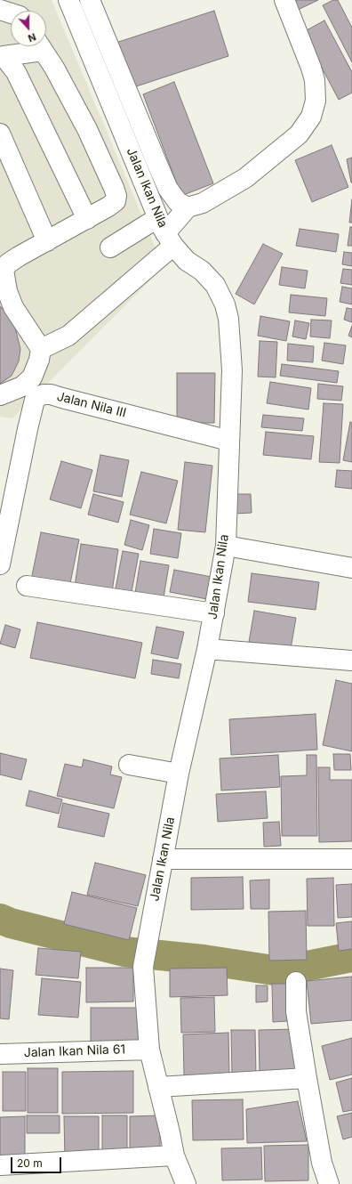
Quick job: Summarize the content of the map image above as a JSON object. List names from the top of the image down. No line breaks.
{"streets":{"street":["Jalan Ikan Nila","Jalan Nila III","Jalan Ikan Nila 61"]},"crossings":[["Jalan Ikan Nila","Jalan Nila III"],["Jalan Ikan Nila","Jalan Ikan Nila 61"]],"scale_bar":"20 m","north":"bottom"}
